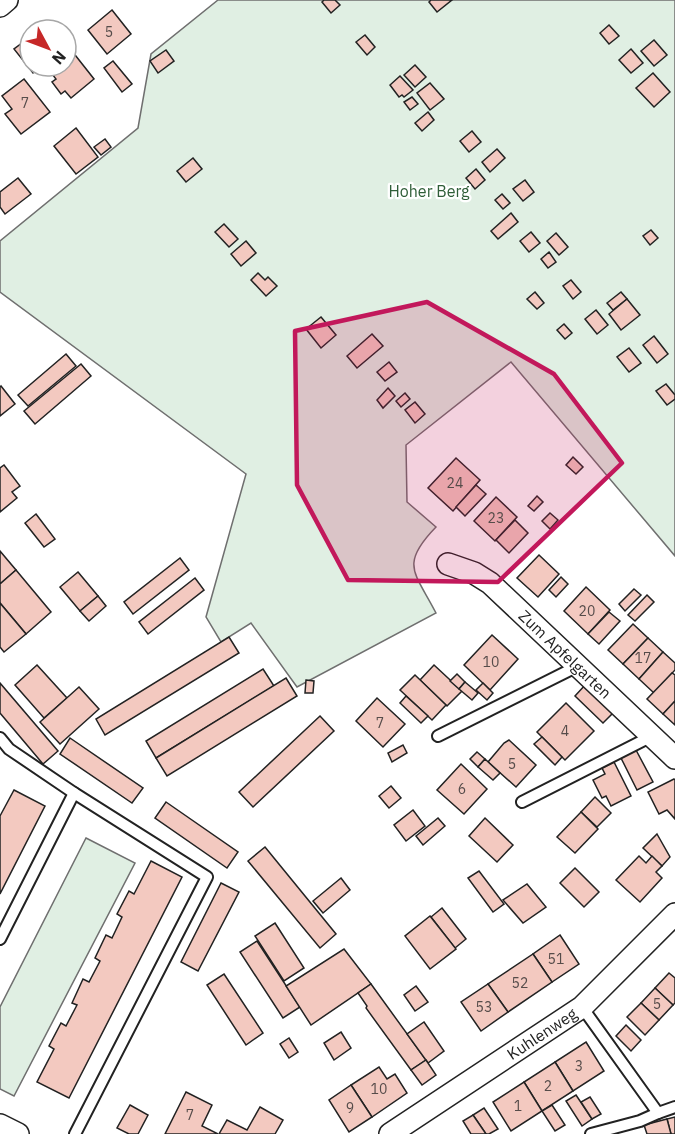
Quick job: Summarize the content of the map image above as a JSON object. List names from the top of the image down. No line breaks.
{"streets":{"street":["Zum Apfelgarten","Kuhlenweg"]},"parks":["Hoher Berg"],"house_numbers":["5","7","24","23","20","17","10","7","4","5","6","51","52","5","53","3","2","10","1","9","7"],"north":"bottom right"}
